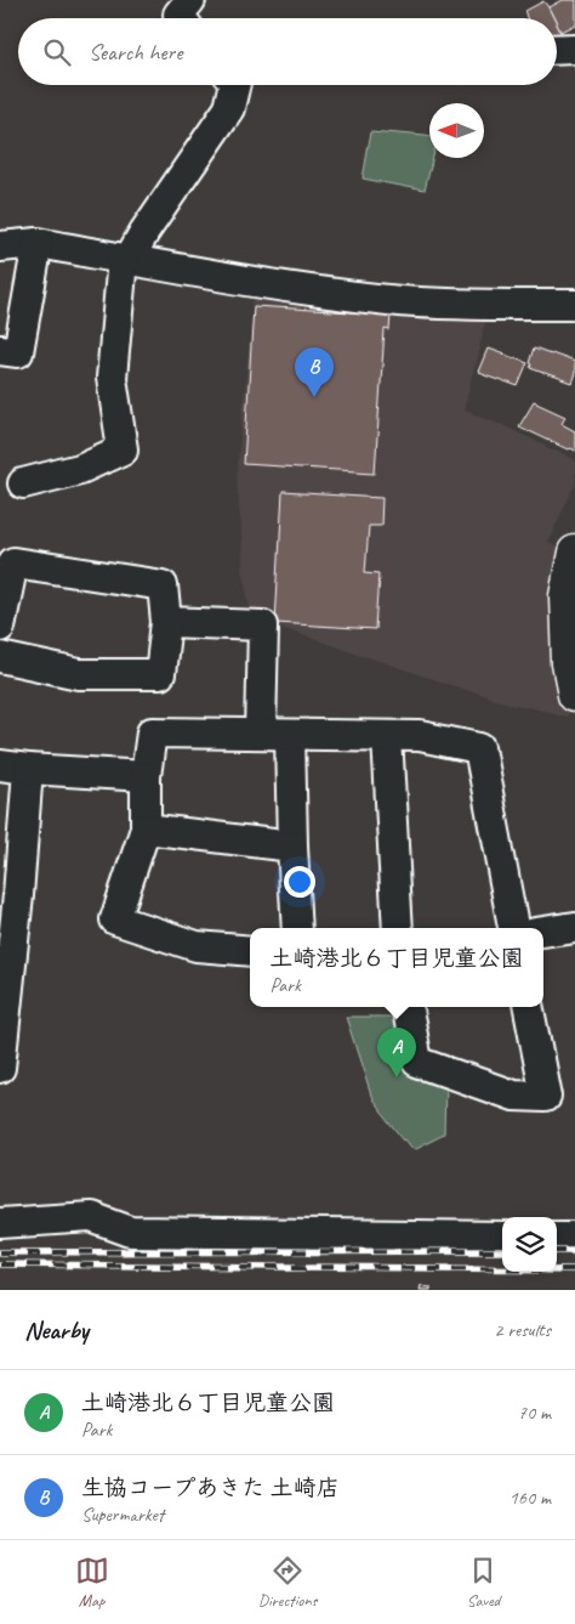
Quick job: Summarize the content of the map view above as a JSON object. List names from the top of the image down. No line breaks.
{"north":"left","page":{"search":"Search here","pins":["B","A"],"popup":["土崎港北６丁目児童公園","Park"],"heading":["Nearby","2 results"],"list":[{"mark":"A","name":"土崎港北６丁目児童公園","note":"Park","value":"70 m"},{"mark":"B","name":"生協コープあきた 土崎店","note":"Supermarket","value":"160 m"}],"nav":["Map","Directions","Saved"]}}
